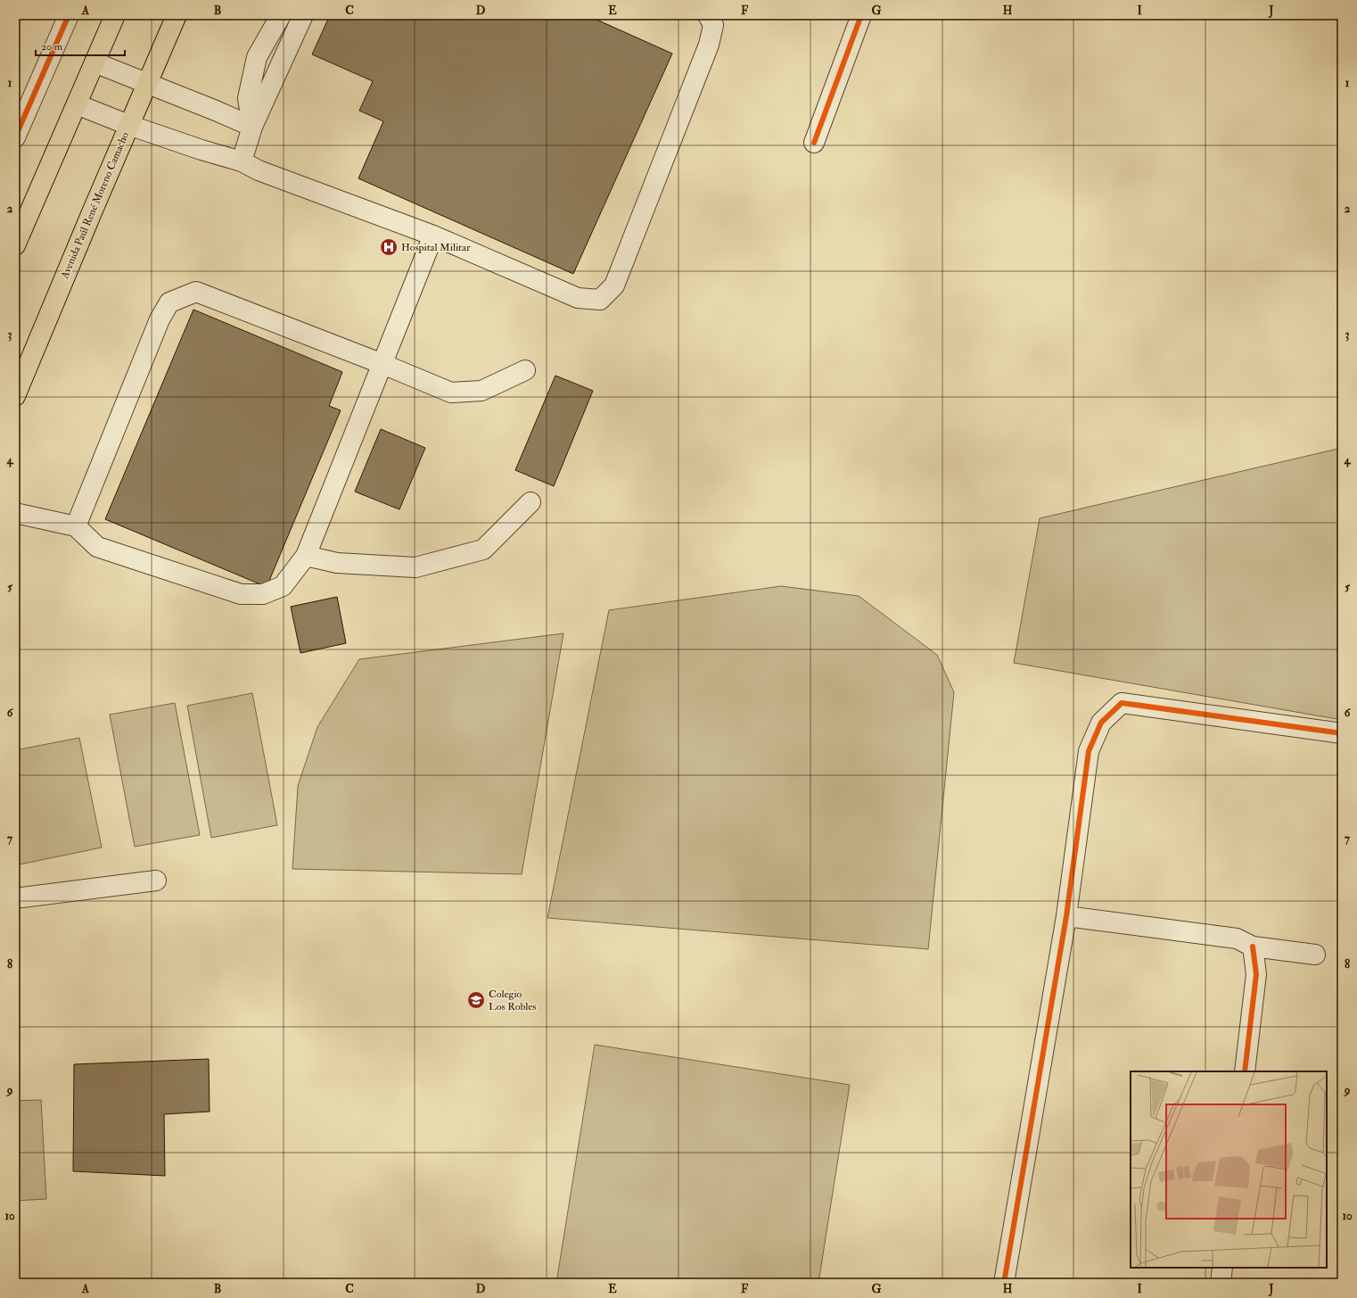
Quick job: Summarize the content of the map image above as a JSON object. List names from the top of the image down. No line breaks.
{"streets":{"main road":["Avenida Paúl René Moreno Camacho"]},"places":{"hospital":["Hospital Militar"],"school or university":["Colegio Los Robles"]},"scale_bar":"20 m","grid":{"columns":["A","B","C","D","E","F","G","H","I","J"],"rows":["1","2","3","4","5","6","7","8","9","10"]}}
